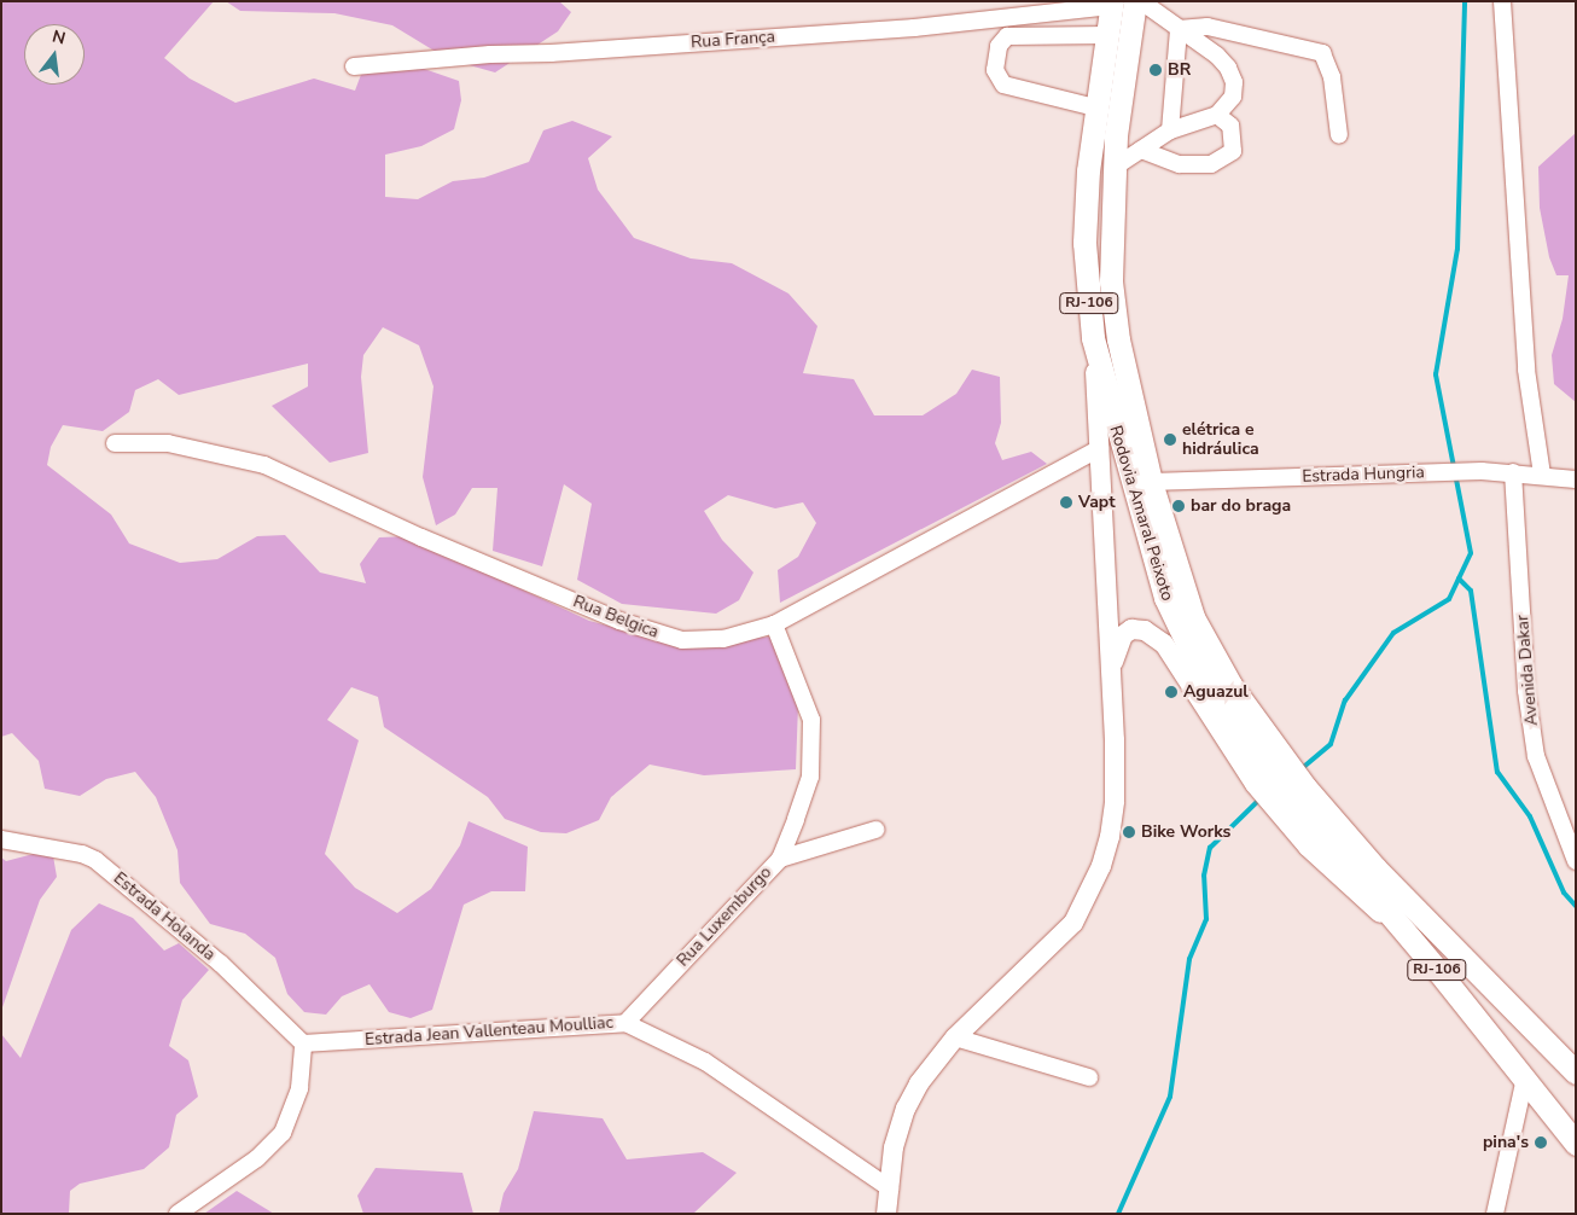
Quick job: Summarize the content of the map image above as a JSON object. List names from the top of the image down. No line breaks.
{"streets":{"highway":["RJ-106","Rodovia Amaral Peixoto"],"street":["Rua França","Estrada Hungria","Rua Belgica","Avenida Dakar","Estrada Holanda","Rua Luxemburgo","Estrada Jean Vallenteau Moulliac"]},"crossings":[["Rua França","Rodovia Amaral Peixoto"],["Estrada Hungria","Rodovia Amaral Peixoto"],["Estrada Hungria","Avenida Dakar"],["Rua Belgica","Rua Luxemburgo"],["Estrada Holanda","Estrada Jean Vallenteau Moulliac"],["Rua Luxemburgo","Estrada Jean Vallenteau Moulliac"]],"places":["BR","elétrica e hidráulica","Vapt","bar do braga","Aguazul","Bike Works","pina's"],"north":"top"}
